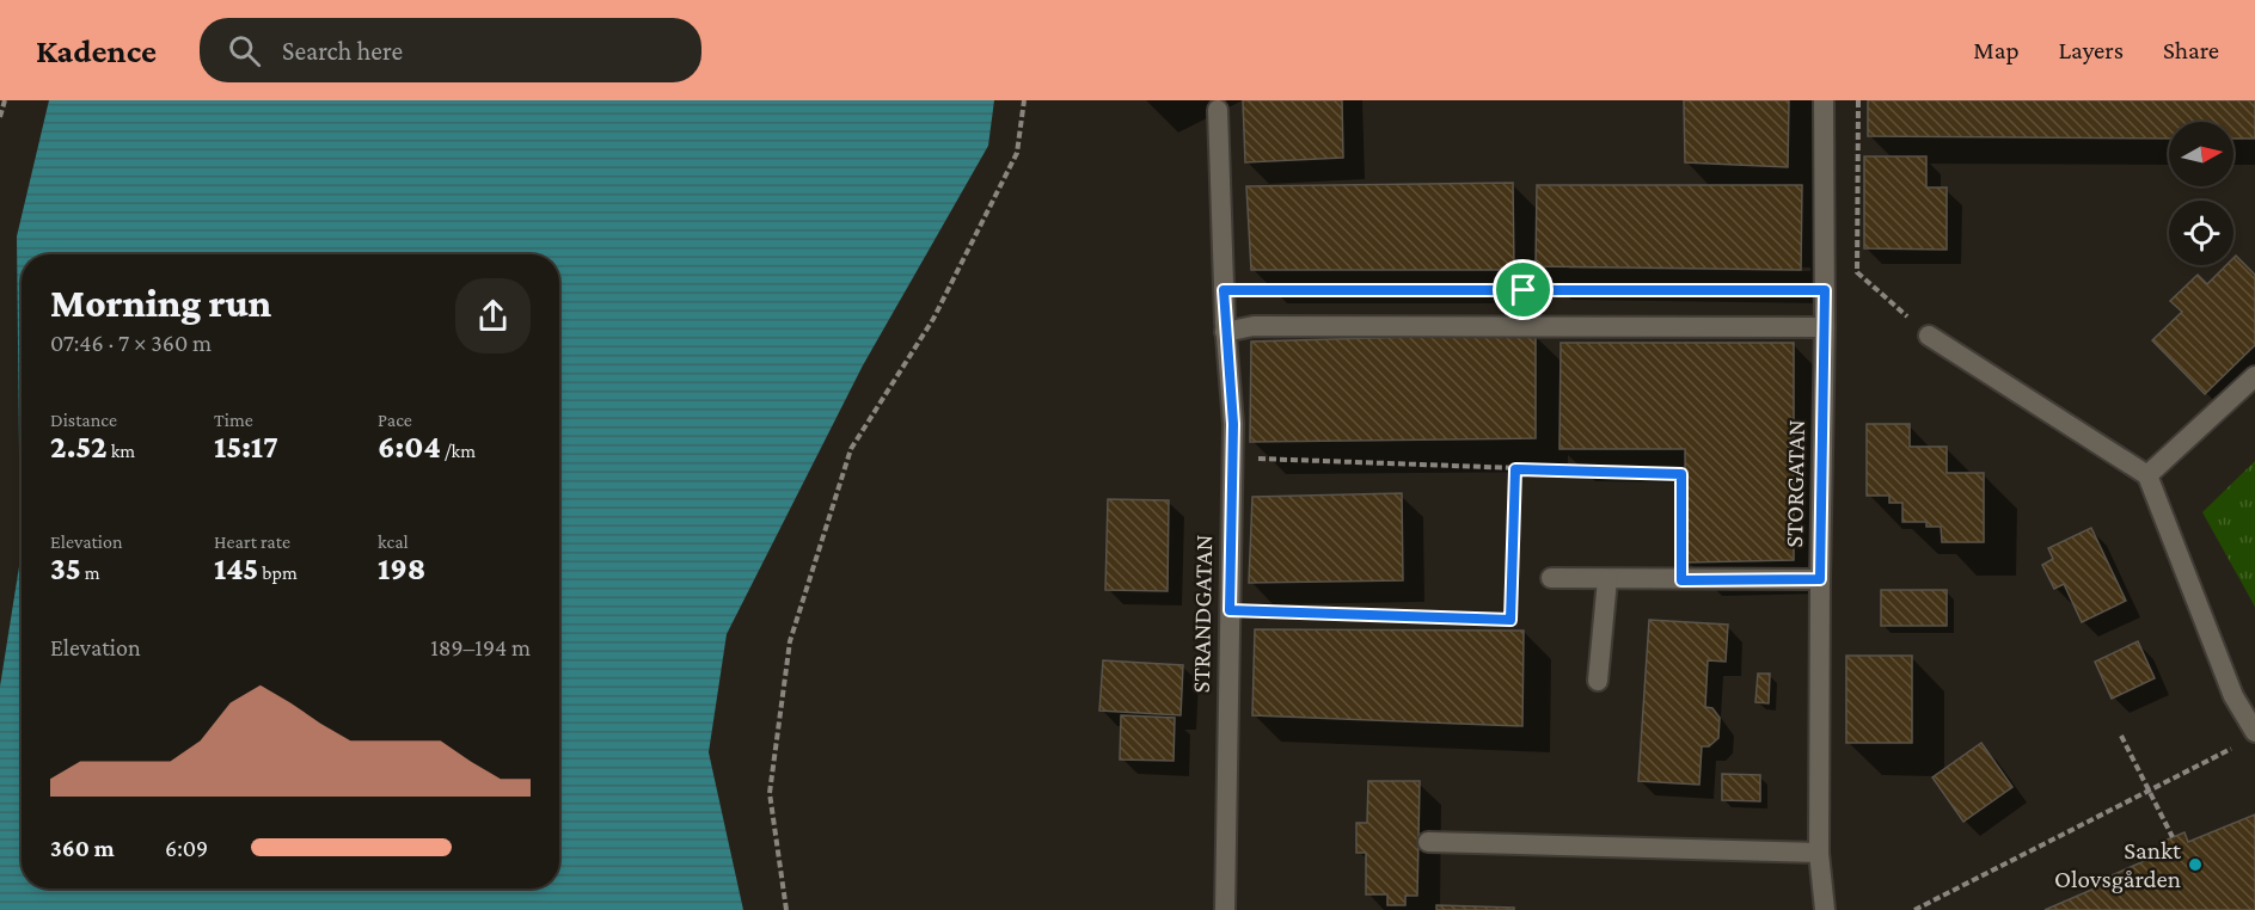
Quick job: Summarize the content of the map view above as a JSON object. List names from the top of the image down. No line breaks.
{"streets":{"street":["STORGATAN","STRANDGATAN"]},"places":["Sankt Olovsgården"],"north":"right","page":{"header":"Kadence","search":"Search here","nav":["Map","Layers","Share"],"heading":["Morning run","07:46 · 7 × 360 m"],"stats":[["Distance","2.52 km"],["Time","15:17"],["Pace","6:04 /km"],["Elevation","35 m"],["Heart rate","145 bpm"],["kcal","198"]],"chart":["Elevation","189–194 m"],"list":[{"name":"360 m","note":"6:09"}]}}
